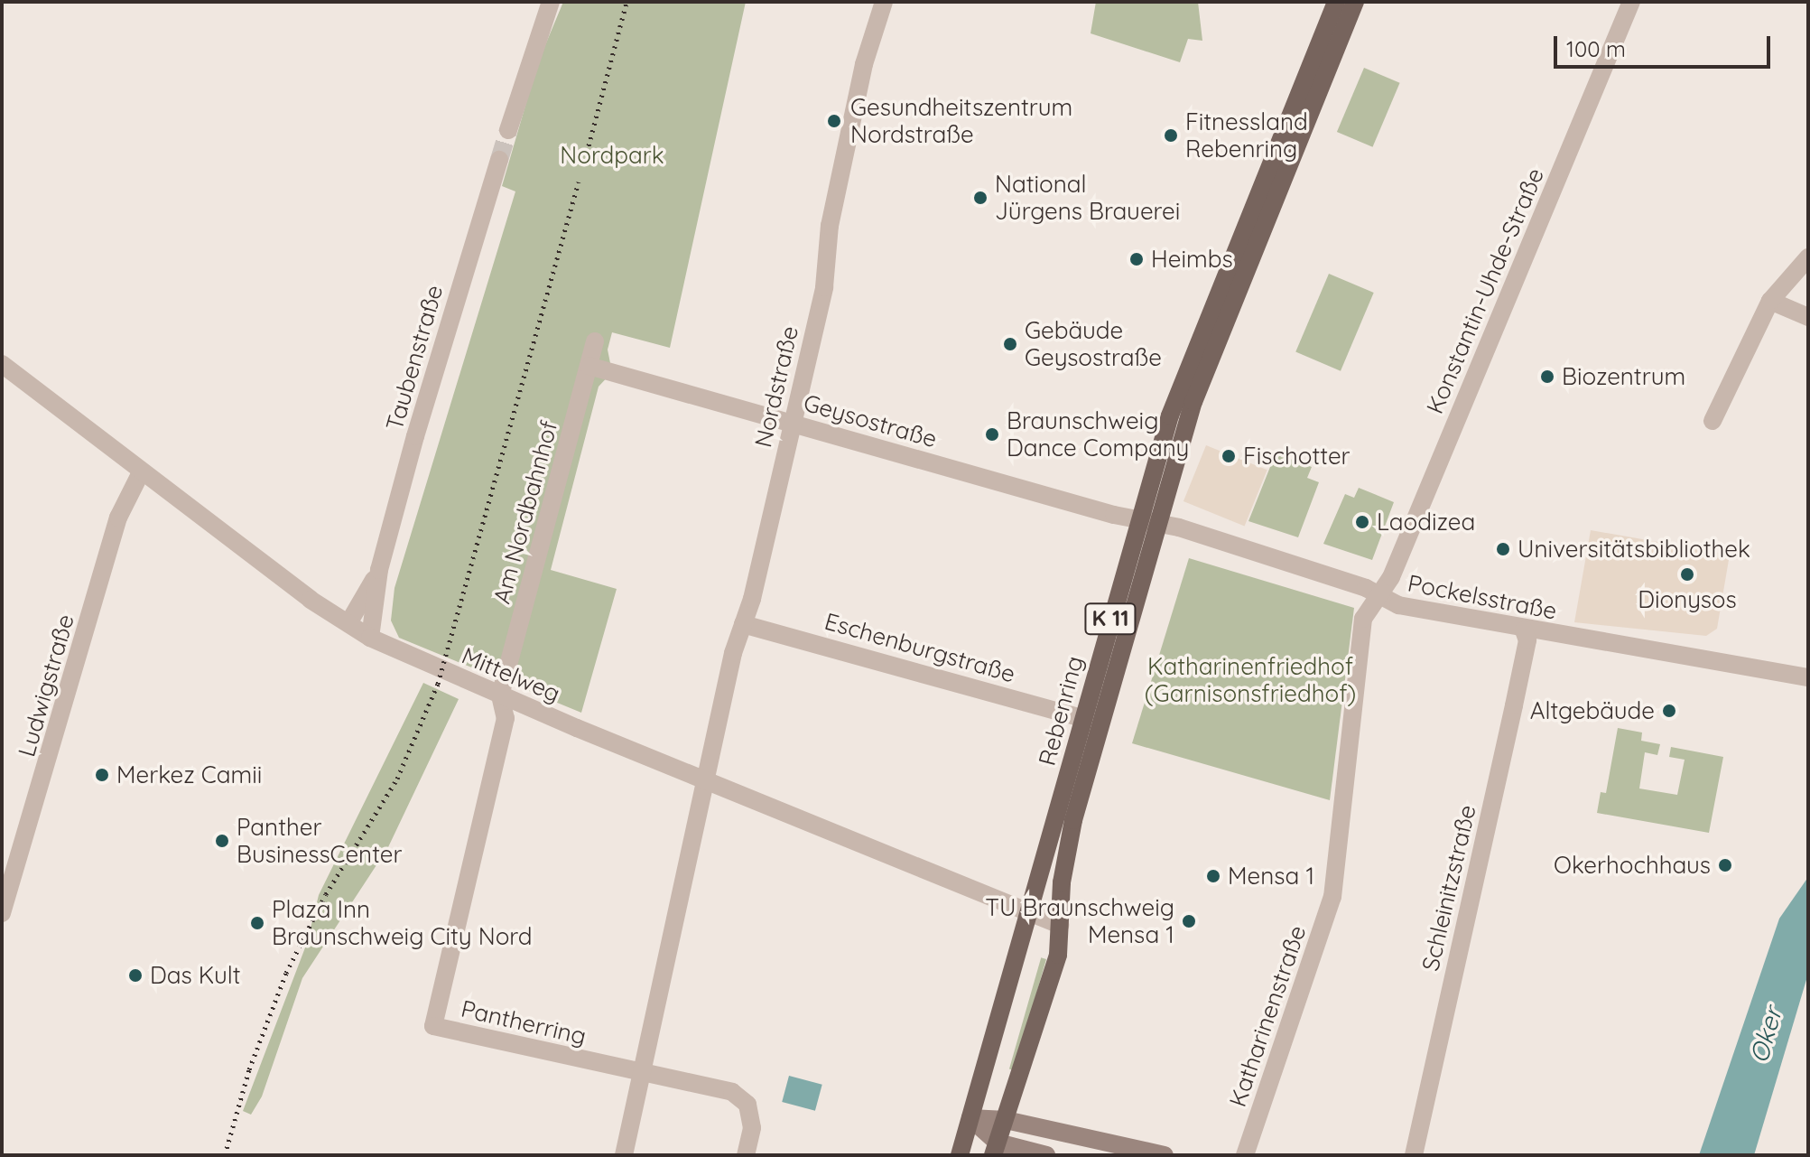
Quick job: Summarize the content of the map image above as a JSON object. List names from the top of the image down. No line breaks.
{"streets":{"main road":["K 11","Rebenring"],"street":["Konstantin-Uhde-Straße","Taubenstraße","Nordstraße","Geysostraße","Am Nordbahnhof","Pockelsstraße","Eschenburgstraße","Mittelweg","Ludwigstraße","Schleinitzstraße","Katharinenstraße","Pantherring"]},"crossings":[["Konstantin-Uhde-Straße","Pockelsstraße"],["Konstantin-Uhde-Straße","Katharinenstraße"],["Taubenstraße","Mittelweg"],["Nordstraße","Geysostraße"],["Nordstraße","Eschenburgstraße"],["Nordstraße","Mittelweg"],["Geysostraße","Am Nordbahnhof"],["Geysostraße","Pockelsstraße"],["Geysostraße","Rebenring"],["Am Nordbahnhof","Mittelweg"],["Am Nordbahnhof","Pantherring"],["Pockelsstraße","Rebenring"],["Pockelsstraße","Schleinitzstraße"],["Pockelsstraße","Katharinenstraße"],["Eschenburgstraße","Rebenring"],["Mittelweg","Ludwigstraße"],["Mittelweg","Rebenring"],["Mittelweg","Pantherring"]],"water":["Oker"],"parks":["Nordpark","Katharinenfriedhof (Garnisonsfriedhof)"],"places":["Gesundheitszentrum Nordstraße","Fitnessland Rebenring","National Jürgens Brauerei","Heimbs","Gebäude Geysostraße","Biozentrum","Braunschweig Dance Company","Fischotter","Laodizea","Universitätsbibliothek","Dionysos","Altgebäude","Merkez Camii","Panther BusinessCenter","Okerhochhaus","Mensa 1","TU Braunschweig Mensa 1","Plaza Inn Braunschweig City Nord","Das Kult"],"scale_bar":"100 m"}
